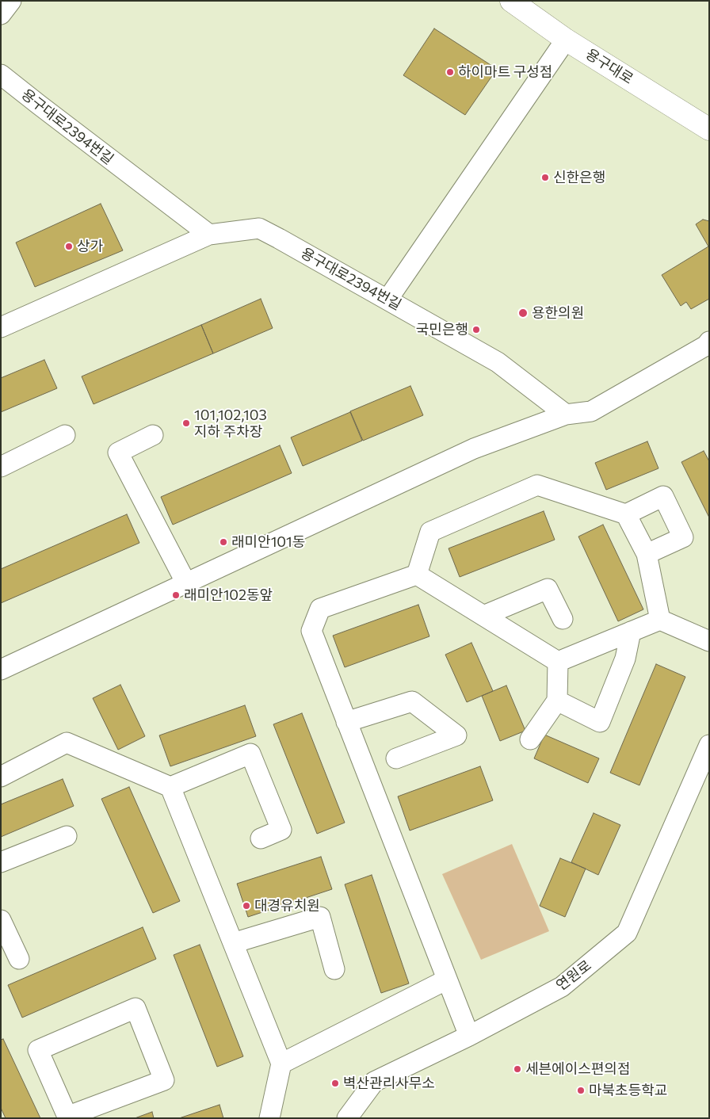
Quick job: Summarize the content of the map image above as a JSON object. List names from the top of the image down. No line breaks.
{"streets":{"main road":["용구대로"],"street":["용구대로2394번길","연원로"]},"places":["하이마트 구성점","신한은행","상가","용한의원","국민은행","101,102,103 지하 주차장","래미안101동","래미안102동앞","대경유치원","세븐에이스편의점","벽산관리사무소","마북초등학교"]}
